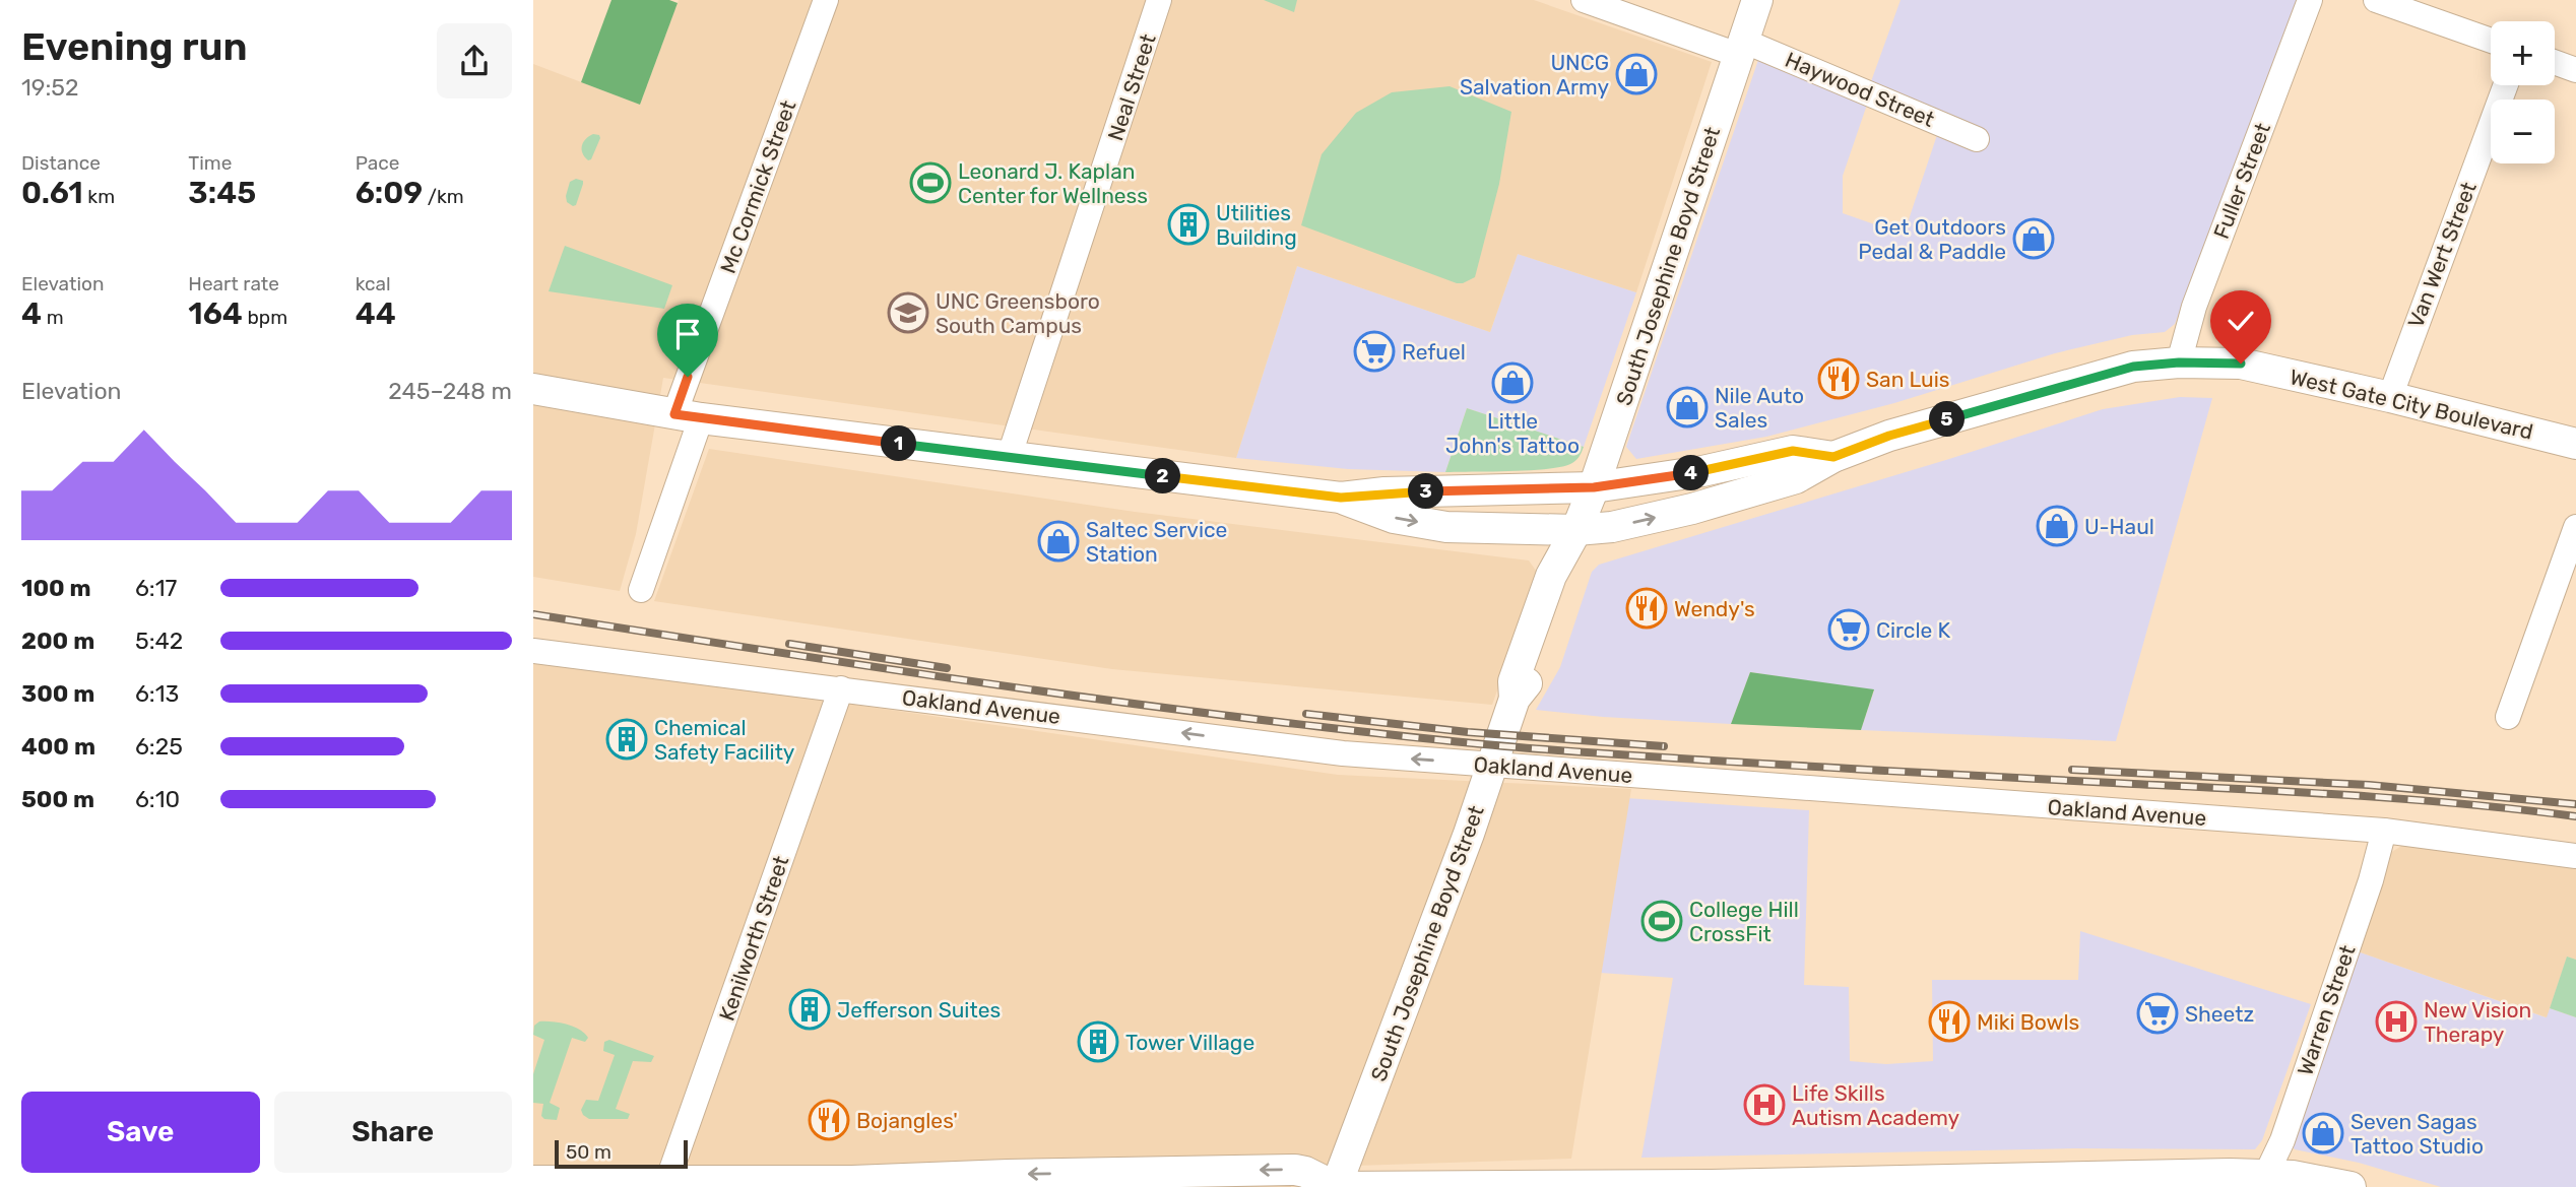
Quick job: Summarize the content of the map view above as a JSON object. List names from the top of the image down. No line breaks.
{"streets":{"main road":["South Josephine Boyd Street","West Gate City Boulevard"],"street":["Neal Street","Haywood Street","Fuller Street","Mc Cormick Street","Van Wert Street","Oakland Avenue","Kenilworth Street","Warren Street"]},"crossings":[["Neal Street","West Gate City Boulevard"],["Haywood Street","South Josephine Boyd Street"],["Fuller Street","West Gate City Boulevard"],["Mc Cormick Street","West Gate City Boulevard"],["Van Wert Street","West Gate City Boulevard"],["South Josephine Boyd Street","West Gate City Boulevard"],["South Josephine Boyd Street","Oakland Avenue"],["Oakland Avenue","Kenilworth Street"],["Oakland Avenue","Warren Street"]],"places":{"shop":["UNCG Salvation Army","Get Outdoors Pedal & Paddle","Little John's Tattoo","Nile Auto Sales","U-Haul","Saltec Service Station","Seven Sagas Tattoo Studio"],"sports":["Leonard J. Kaplan Center for Wellness","College Hill CrossFit"],"building":["Utilities Building","Chemical Safety Facility","Jefferson Suites","Tower Village"],"school or university":["UNC Greensboro South Campus"],"supermarket":["Refuel","Circle K","Sheetz"],"restaurant":["San Luis","Wendy's","Miki Bowls","Bojangles'"],"hospital":["New Vision Therapy","Life Skills Autism Academy"]},"scale_bar":"50 m","page":{"heading":["Evening run","19:52"],"map_buttons":["+","−"],"stats":[["Distance","0.61 km"],["Time","3:45"],["Pace","6:09 /km"],["Elevation","4 m"],["Heart rate","164 bpm"],["kcal","44"]],"chart":["Elevation","245–248 m"],"pins":["5","1","4","2","3"],"list":[{"name":"100 m","note":"6:17"},{"name":"200 m","note":"5:42"},{"name":"300 m","note":"6:13"},{"name":"400 m","note":"6:25"},{"name":"500 m","note":"6:10"}],"buttons":["Save","Share"],"scale":"50 m"}}
